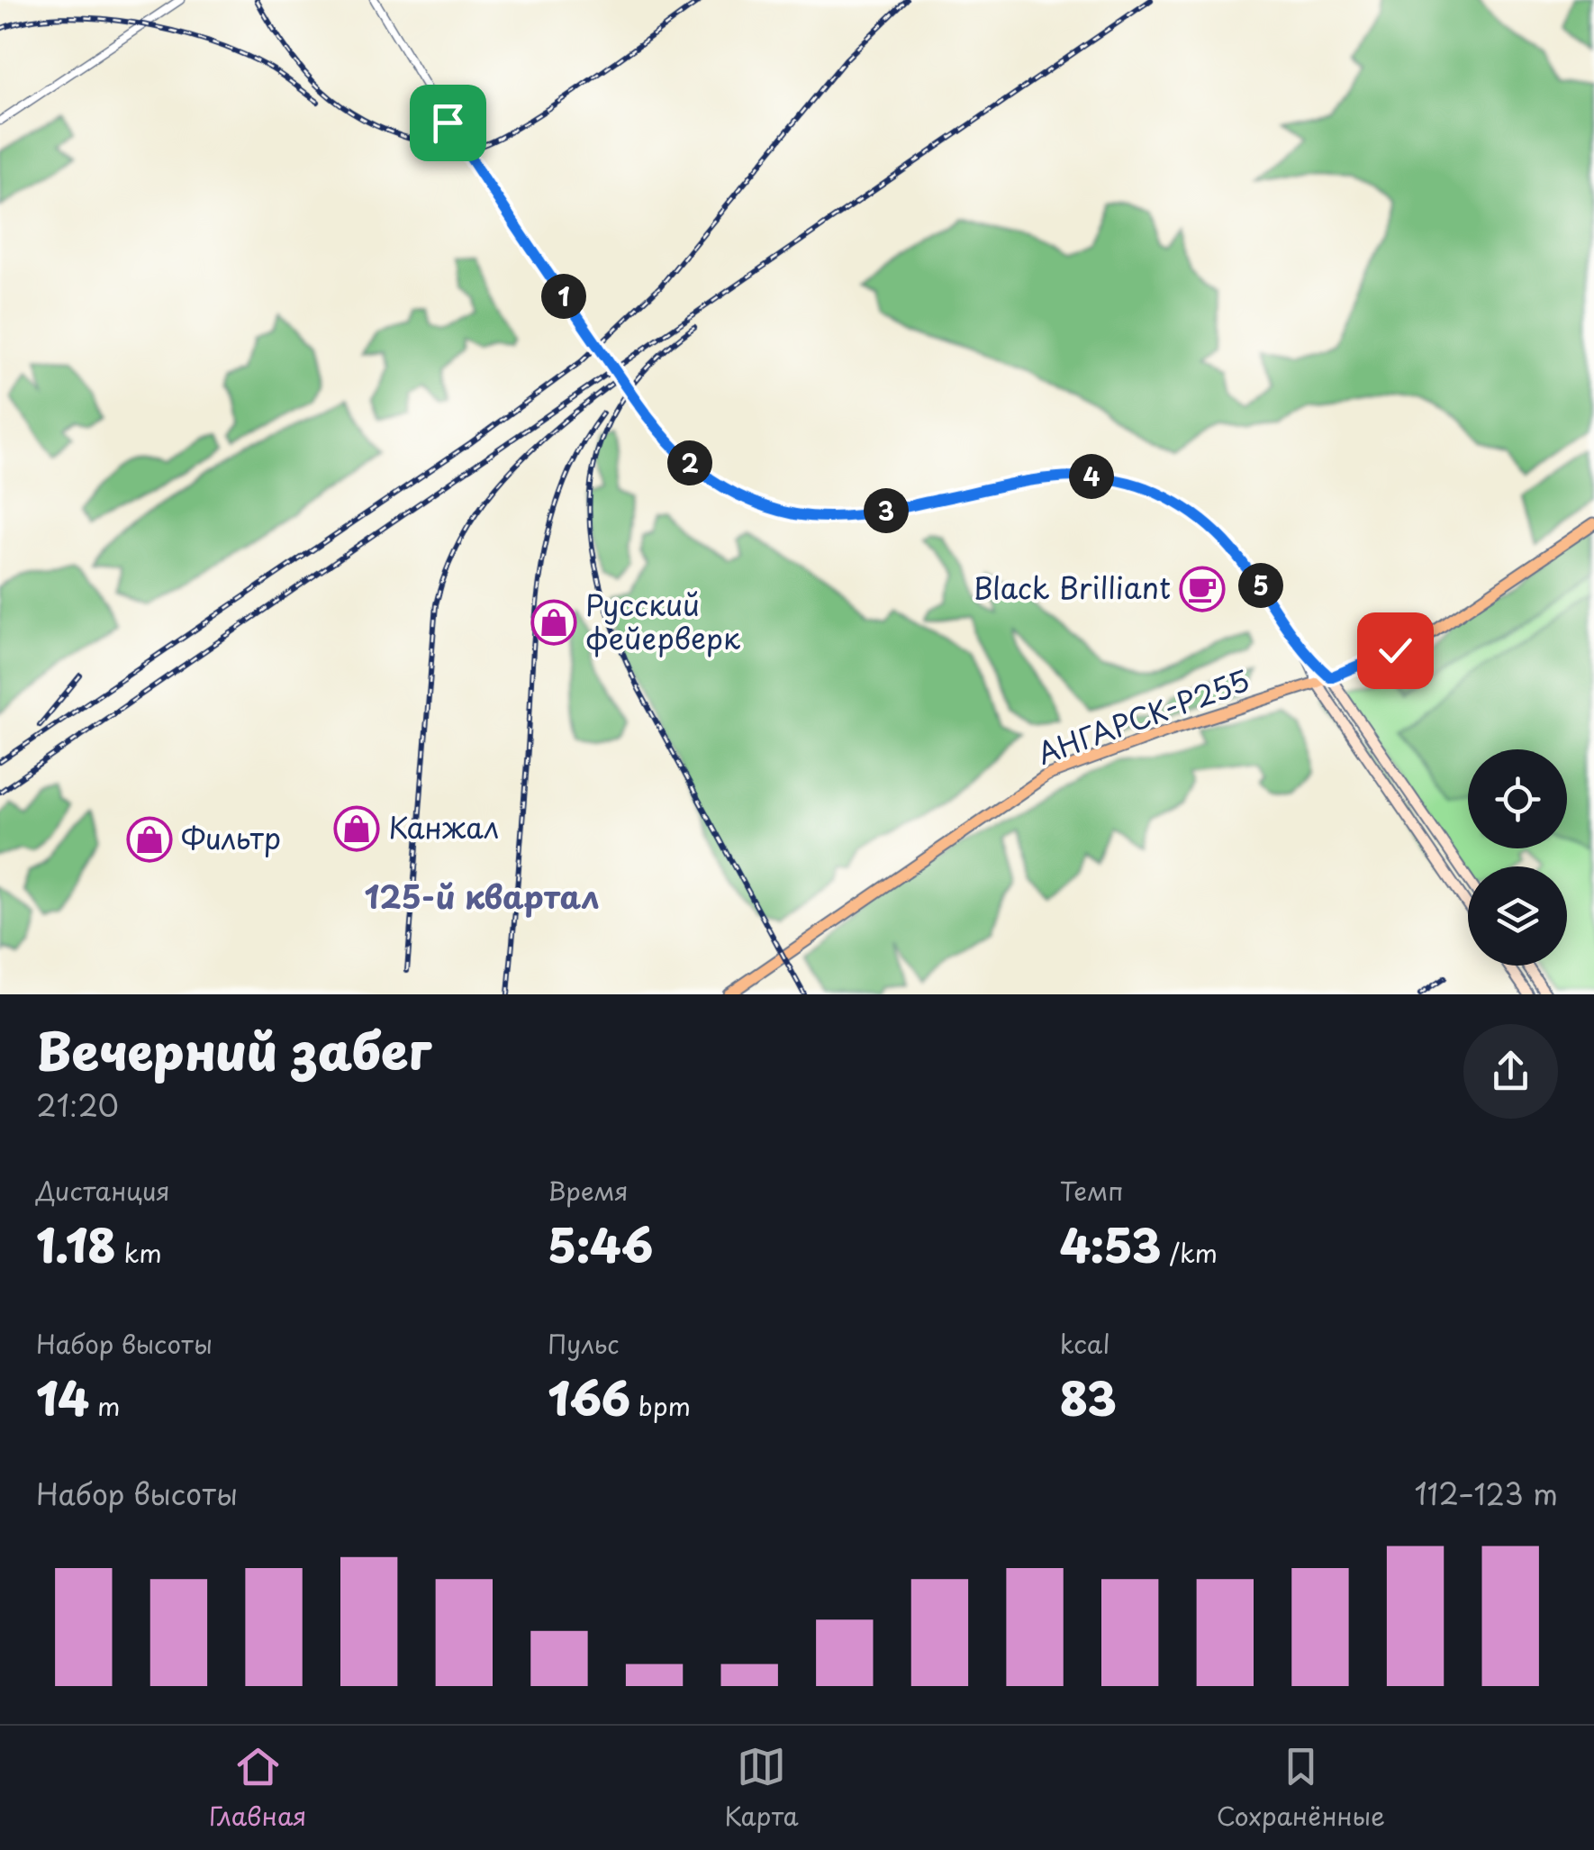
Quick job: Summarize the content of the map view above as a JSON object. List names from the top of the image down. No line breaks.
{"streets":{"main road":["АНГАРСК-Р255"]},"districts":["125-й квартал"],"places":{"cafe":["Black Brilliant"],"shop":["Русский фейерверк","Канжал","Фильтр"]},"page":{"pins":["1","2","4","3","5"],"heading":["Вечерний забег","21:20"],"stats":[["Дистанция","1.18 km"],["Время","5:46"],["Темп","4:53 /km"],["Набор высоты","14 m"],["Пульс","166 bpm"],["kcal","83"]],"chart":["Набор высоты","112–123 m"],"tabs":["Главная","Карта","Сохранённые"]}}
